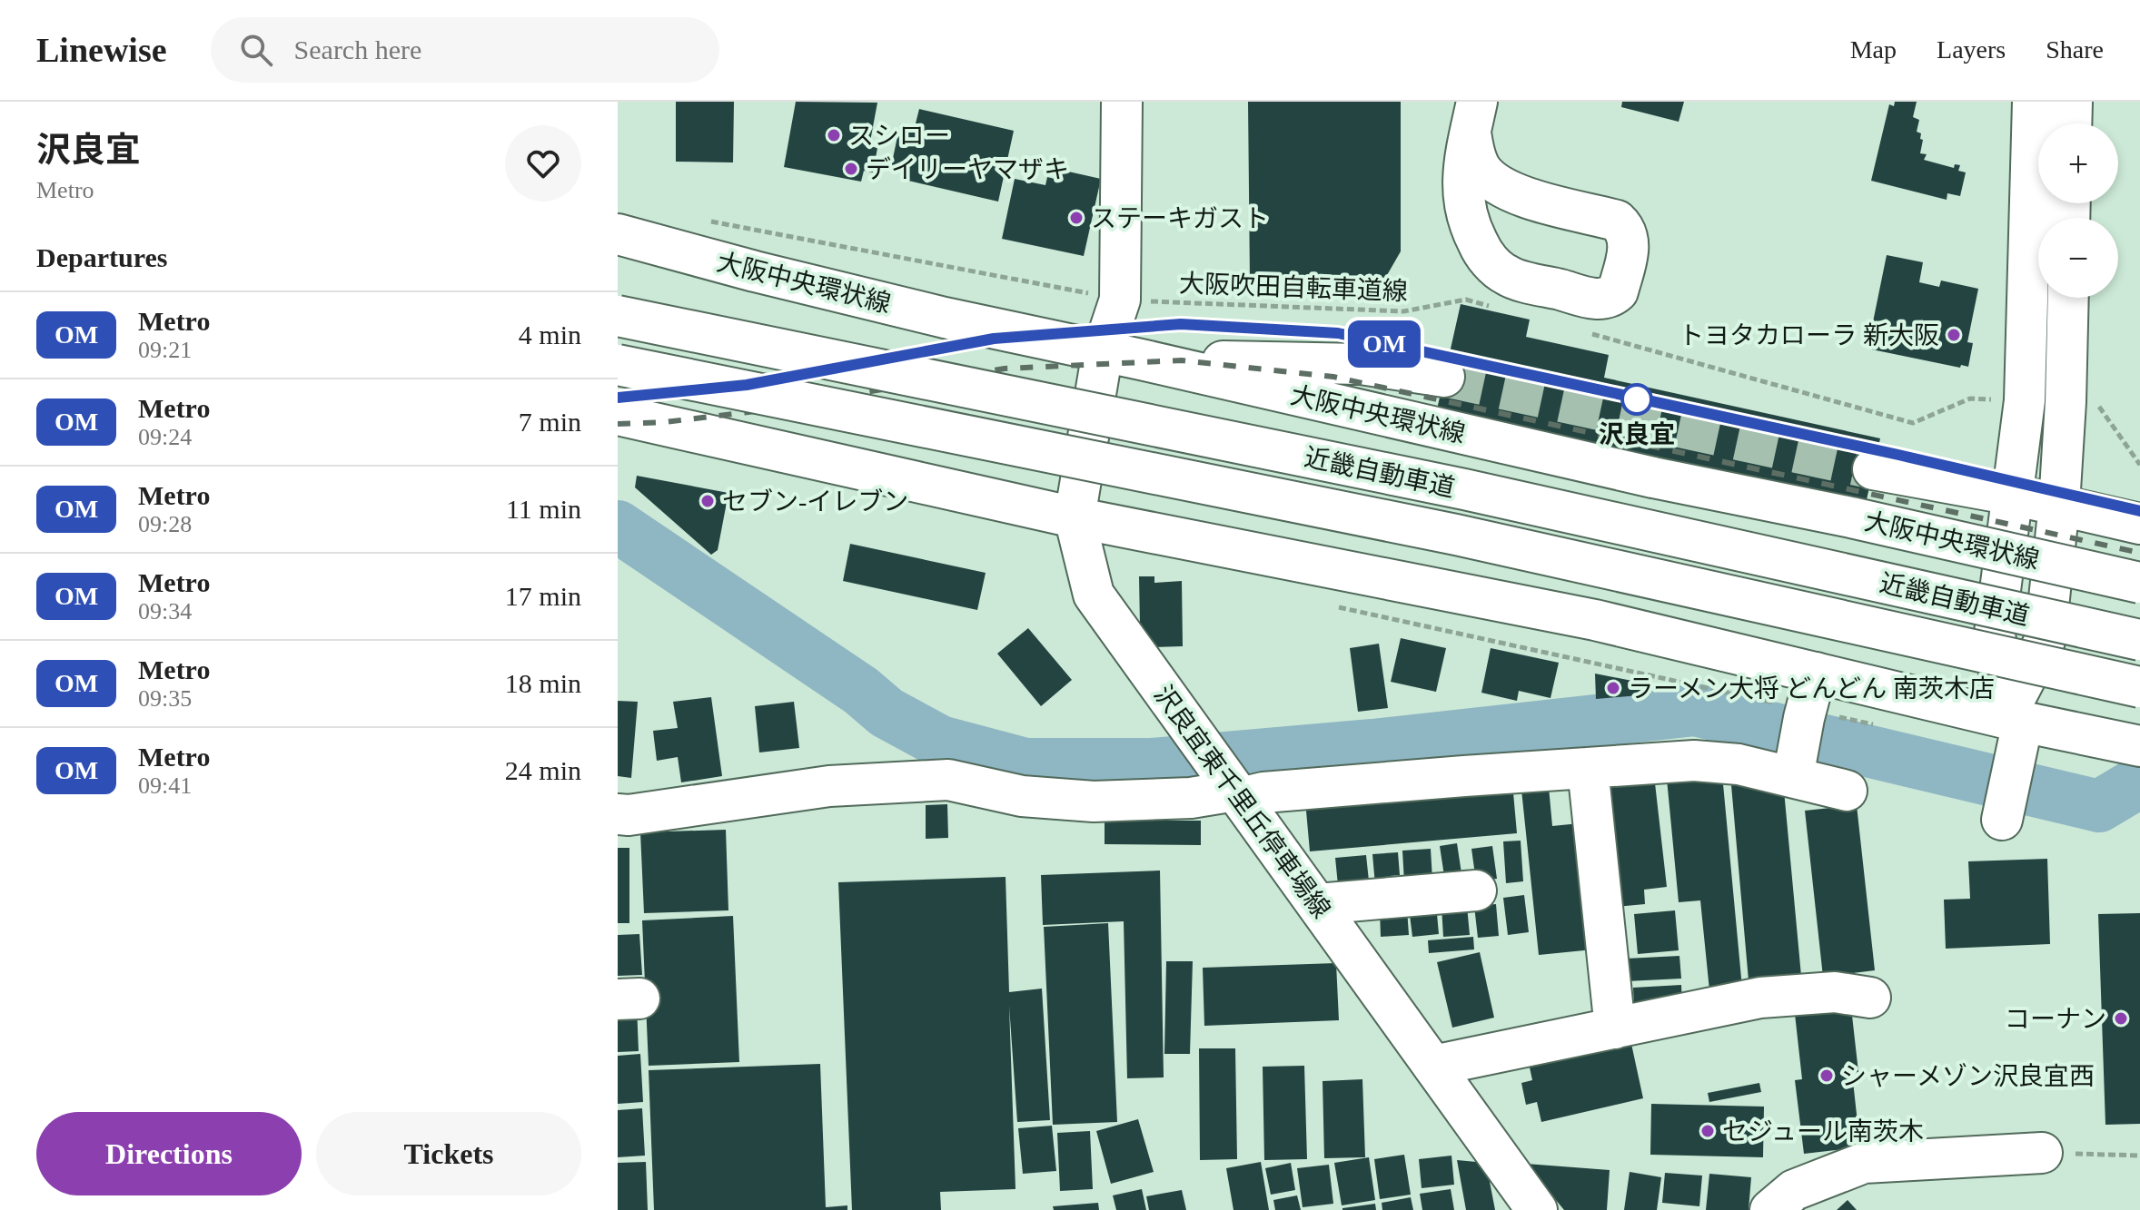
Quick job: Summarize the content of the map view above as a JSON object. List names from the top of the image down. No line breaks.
{"streets":{"main road":["大阪中央環状線","近畿自動車道","沢良宜東千里丘停車場線"],"path":["大阪吹田自転車道線"]},"crossings":[["大阪中央環状線","沢良宜東千里丘停車場線"],["大阪吹田自転車道線","沢良宜東千里丘停車場線"]],"places":["スシロー","デイリーヤマザキ","ステーキガスト","トヨタカローラ 新大阪","沢良宜","セブン-イレブン","ラーメン大将 どんどん 南茨木店","コーナン","シャーメゾン沢良宜西","セジュール南茨木"],"lines":["metro line OM"],"page":{"header":"Linewise","search":"Search here","nav":["Map","Layers","Share"],"heading":[["沢良宜","Metro"],"Departures"],"on_map":"OM","map_buttons":["+","−"],"list":[{"mark":"OM","name":"Metro","note":"09:21","value":"4 min"},{"mark":"OM","name":"Metro","note":"09:24","value":"7 min"},{"mark":"OM","name":"Metro","note":"09:28","value":"11 min"},{"mark":"OM","name":"Metro","note":"09:34","value":"17 min"},{"mark":"OM","name":"Metro","note":"09:35","value":"18 min"},{"mark":"OM","name":"Metro","note":"09:41","value":"24 min"}],"buttons":["Directions","Tickets"]}}
